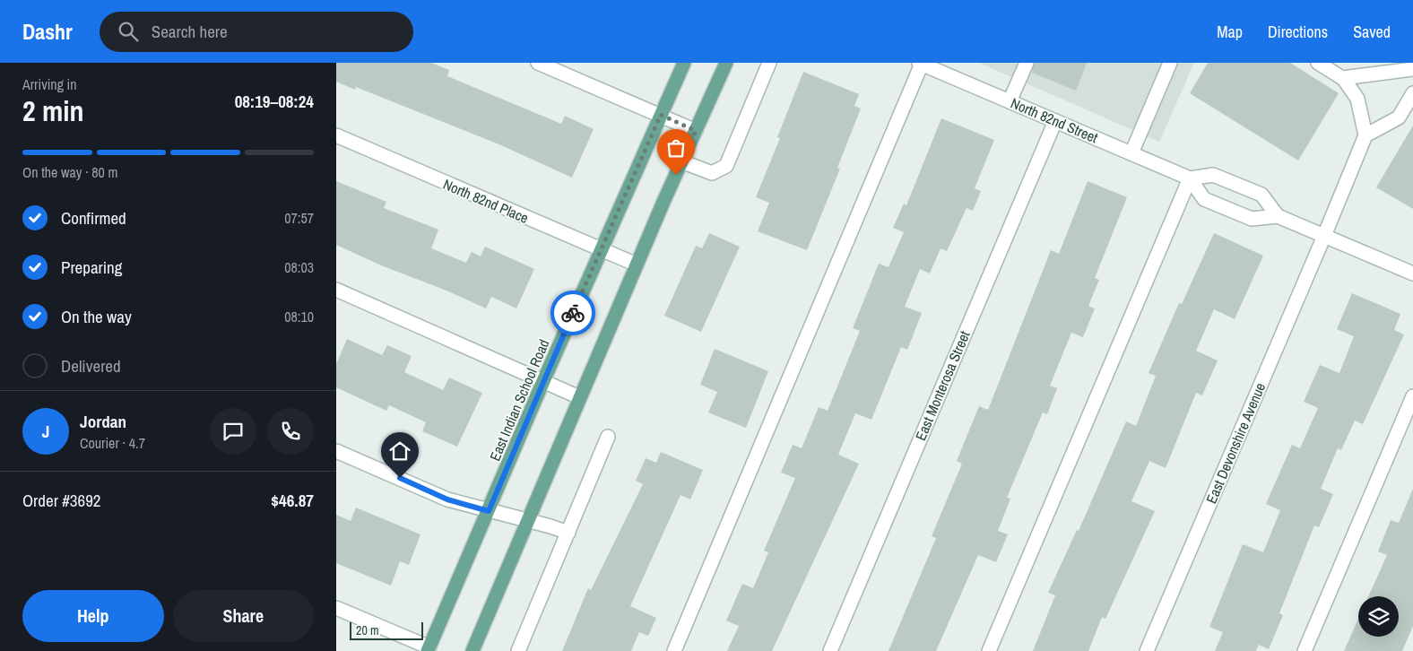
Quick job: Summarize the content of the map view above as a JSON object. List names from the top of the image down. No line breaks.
{"streets":{"main road":["East Indian School Road"],"street":["North 82nd Street","North 82nd Place","East Monterosa Street","East Devonshire Avenue"]},"crossings":[["North 82nd Street","East Monterosa Street"],["North 82nd Place","East Indian School Road"]],"scale_bar":"20 m","page":{"header":"Dashr","search":"Search here","nav":["Map","Directions","Saved"],"heading":["2 min","Arriving in","08:19–08:24"],"panel":["Jordan","Courier · 4.7","Order #3692","$46.87"],"bar":"On the way · 80 m","list":[["Confirmed","07:57"],["Preparing","08:03"],["On the way","08:10"],"Delivered"],"round":"J","buttons":["Help","Share"],"scale":"20 m"}}
